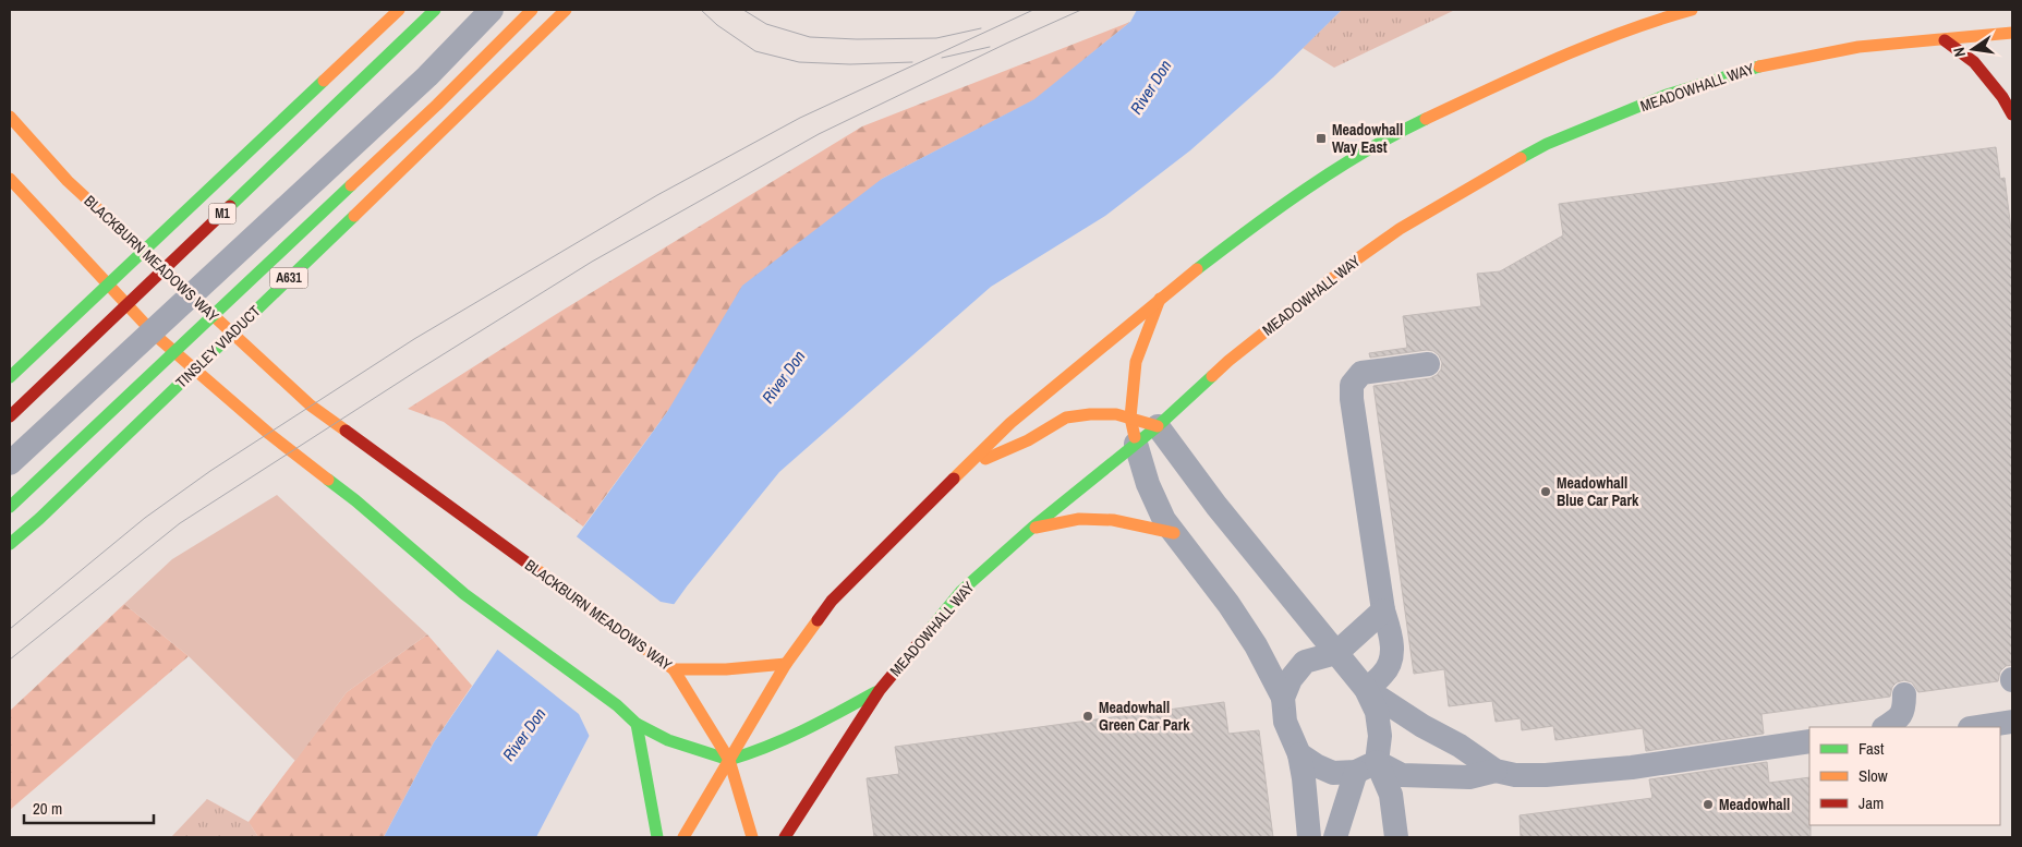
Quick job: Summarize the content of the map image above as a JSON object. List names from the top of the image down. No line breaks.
{"streets":{"main road":["MEADOWHALL WAY","M1","BLACKBURN MEADOWS WAY","A631","TINSLEY VIADUCT"]},"water":["River Don"],"places":{"transit":["Meadowhall Way East"],"other":["Meadowhall Blue Car Park","Meadowhall Green Car Park","Meadowhall"]},"legend":["Fast","Slow","Jam"],"scale_bar":"20 m","north":"left"}
